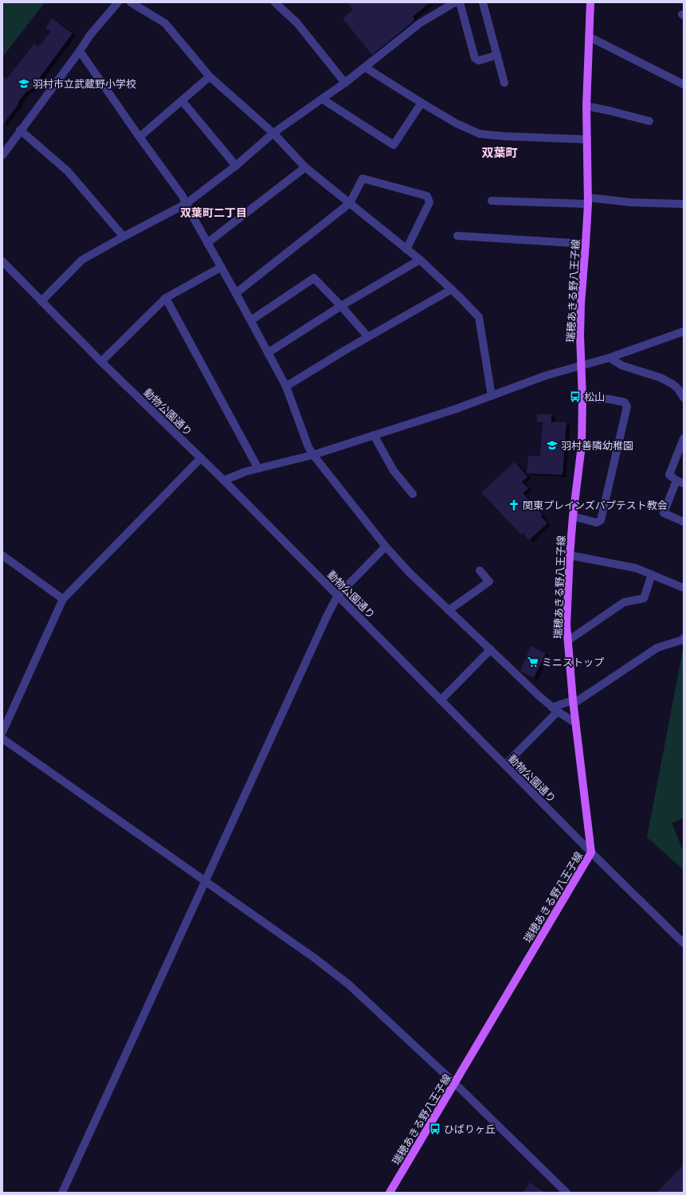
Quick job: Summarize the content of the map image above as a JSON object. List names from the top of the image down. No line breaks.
{"streets":{"main road":["瑞穂あきる野八王子線"],"street":["動物公園通り"]},"crossings":[["瑞穂あきる野八王子線","動物公園通り"]],"districts":["双葉町","双葉町二丁目"],"places":{"school or university":["羽村市立武蔵野小学校","羽村善隣幼稚園"],"bus stop":["松山","ひばりヶ丘"],"church":["関東プレインズバプテスト教会"],"supermarket":["ミニストップ"]}}
